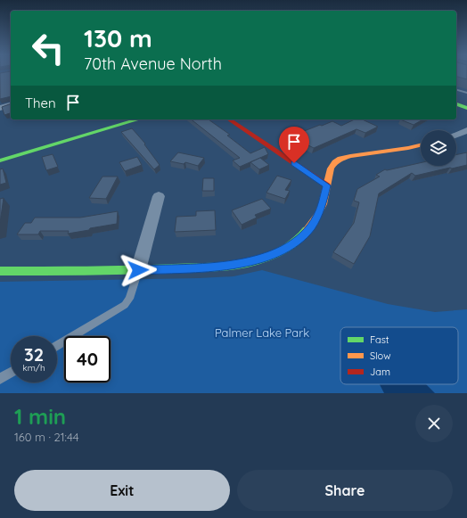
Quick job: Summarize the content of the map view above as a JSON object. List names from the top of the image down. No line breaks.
{"parks":["Palmer Lake Park"],"legend":["Fast","Slow","Jam"],"page":{"turn":["130 m","70th Avenue North"],"then":"Then","speed":"32 km/h","limit":"40","heading":["1 min","160 m · 21:44"],"buttons":["Exit","Share"]}}
